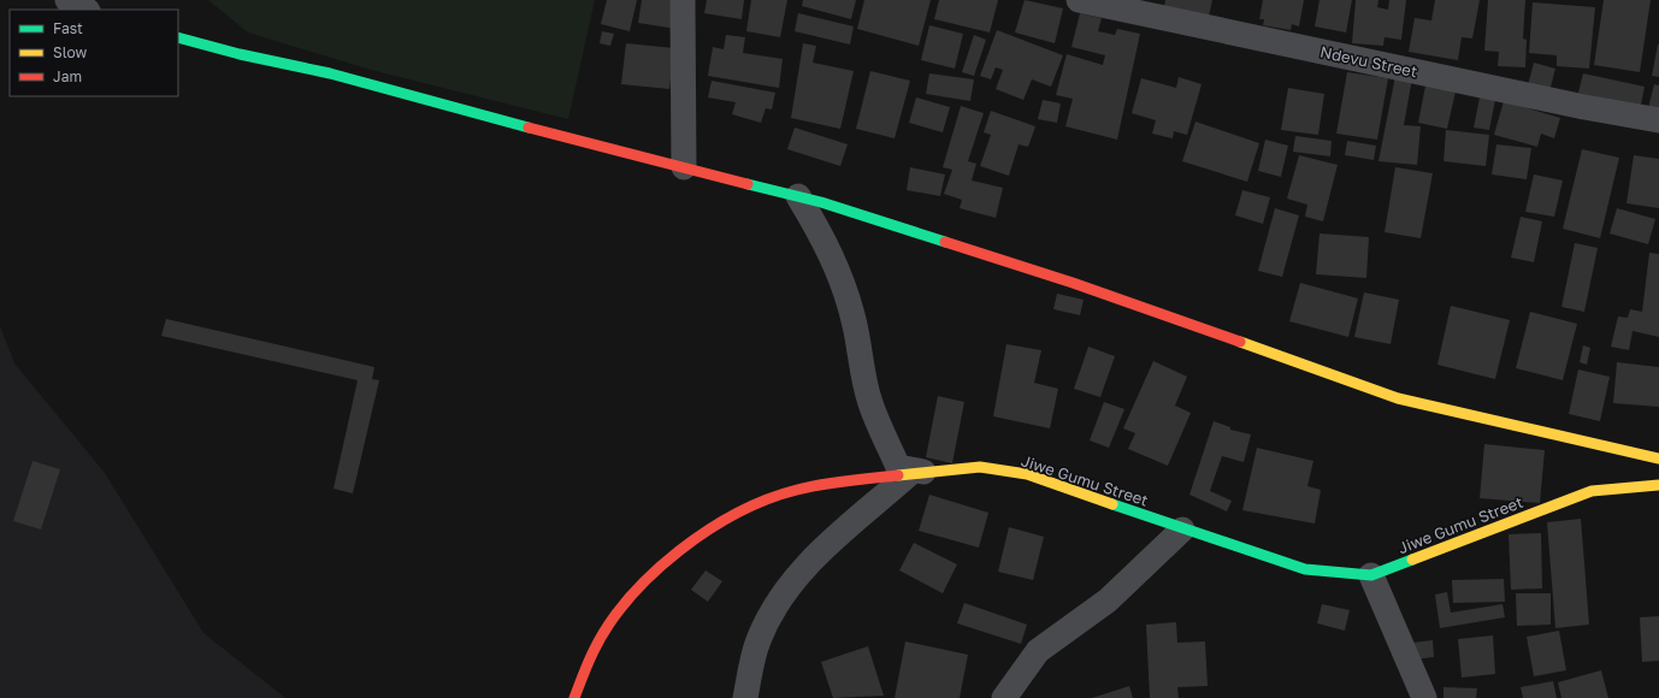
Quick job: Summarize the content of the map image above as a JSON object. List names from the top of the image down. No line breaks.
{"streets":{"street":["Ndevu Street","Jiwe Gumu Street"]},"legend":["Fast","Slow","Jam"]}
